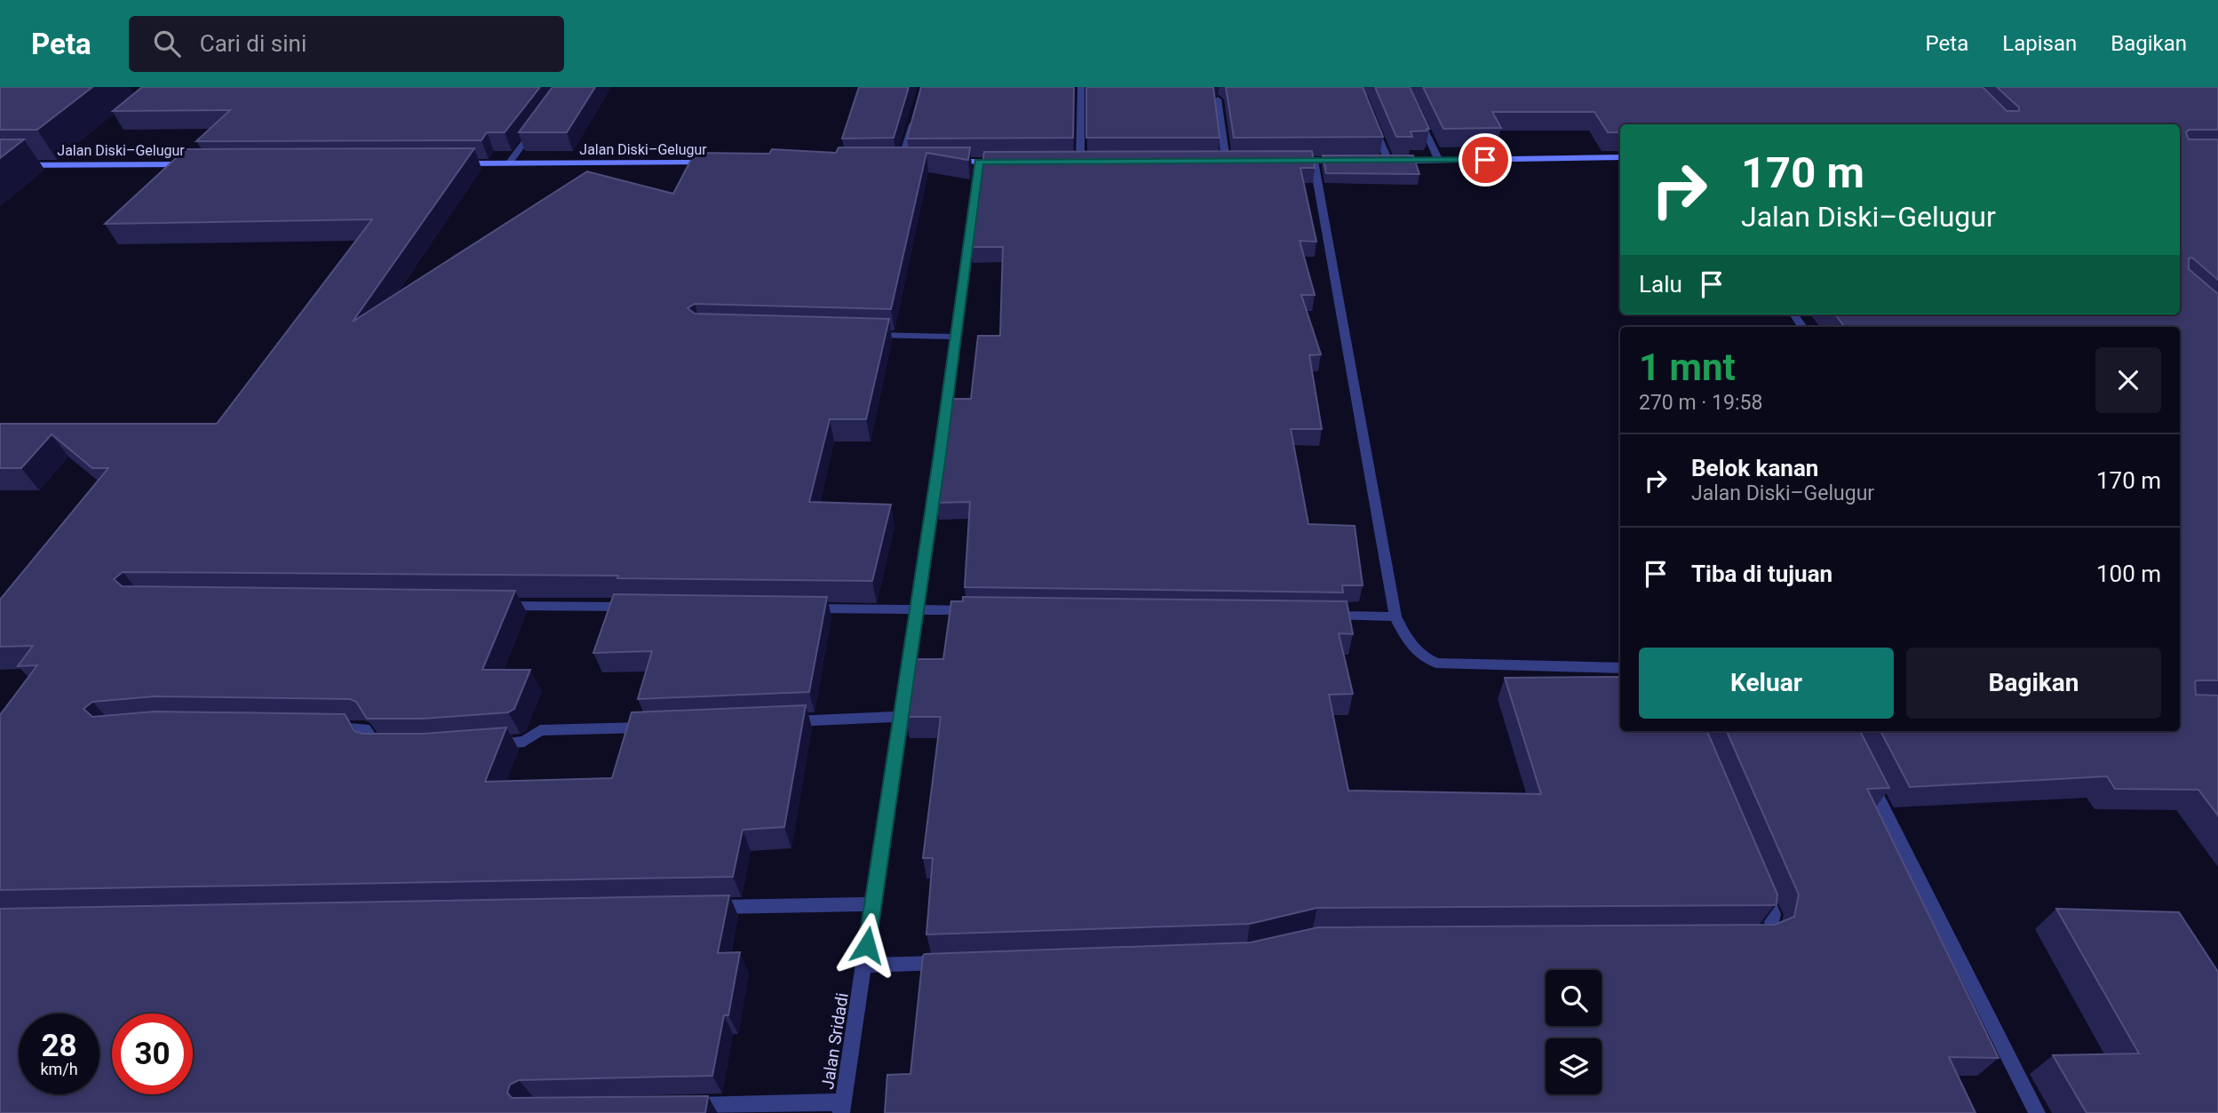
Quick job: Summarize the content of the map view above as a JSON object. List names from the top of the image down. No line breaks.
{"streets":{"main road":["Jalan Diski–Gelugur"],"street":["Jalan Sridadi"]},"page":{"header":"Peta","search":"Cari di sini","nav":["Peta","Lapisan","Bagikan"],"turn":["170 m","Jalan Diski–Gelugur"],"then":"Lalu","heading":["1 mnt","270 m · 19:58"],"list":[{"name":"Belok kanan","note":"Jalan Diski–Gelugur","value":"170 m"},{"name":"Tiba di tujuan","value":"100 m"}],"buttons":["Keluar","Bagikan"],"speed":"28 km/h","limit":"30"}}
